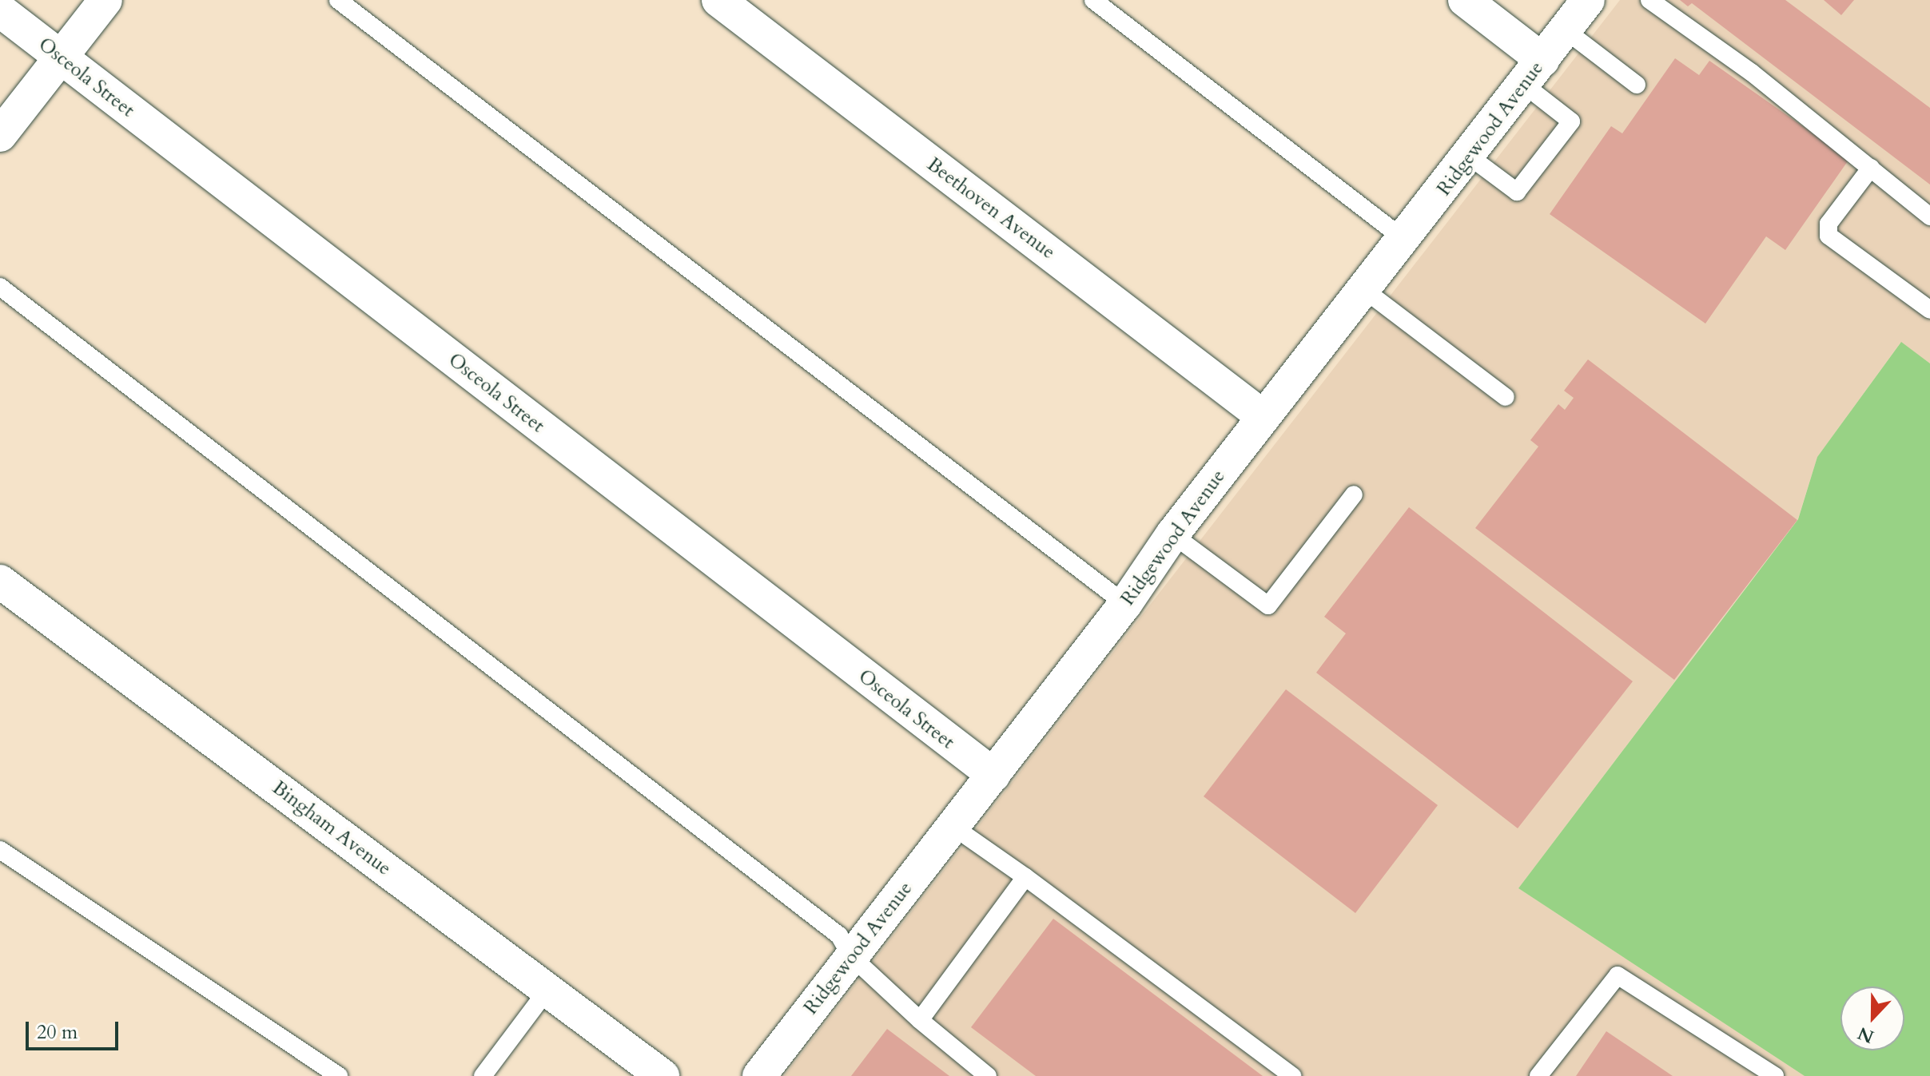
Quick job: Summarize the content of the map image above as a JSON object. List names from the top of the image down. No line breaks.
{"streets":{"street":["Osceola Street","Ridgewood Avenue","Beethoven Avenue","Bingham Avenue"]},"crossings":[["Osceola Street","Ridgewood Avenue"],["Ridgewood Avenue","Beethoven Avenue"]],"scale_bar":"20 m","north":"bottom"}
